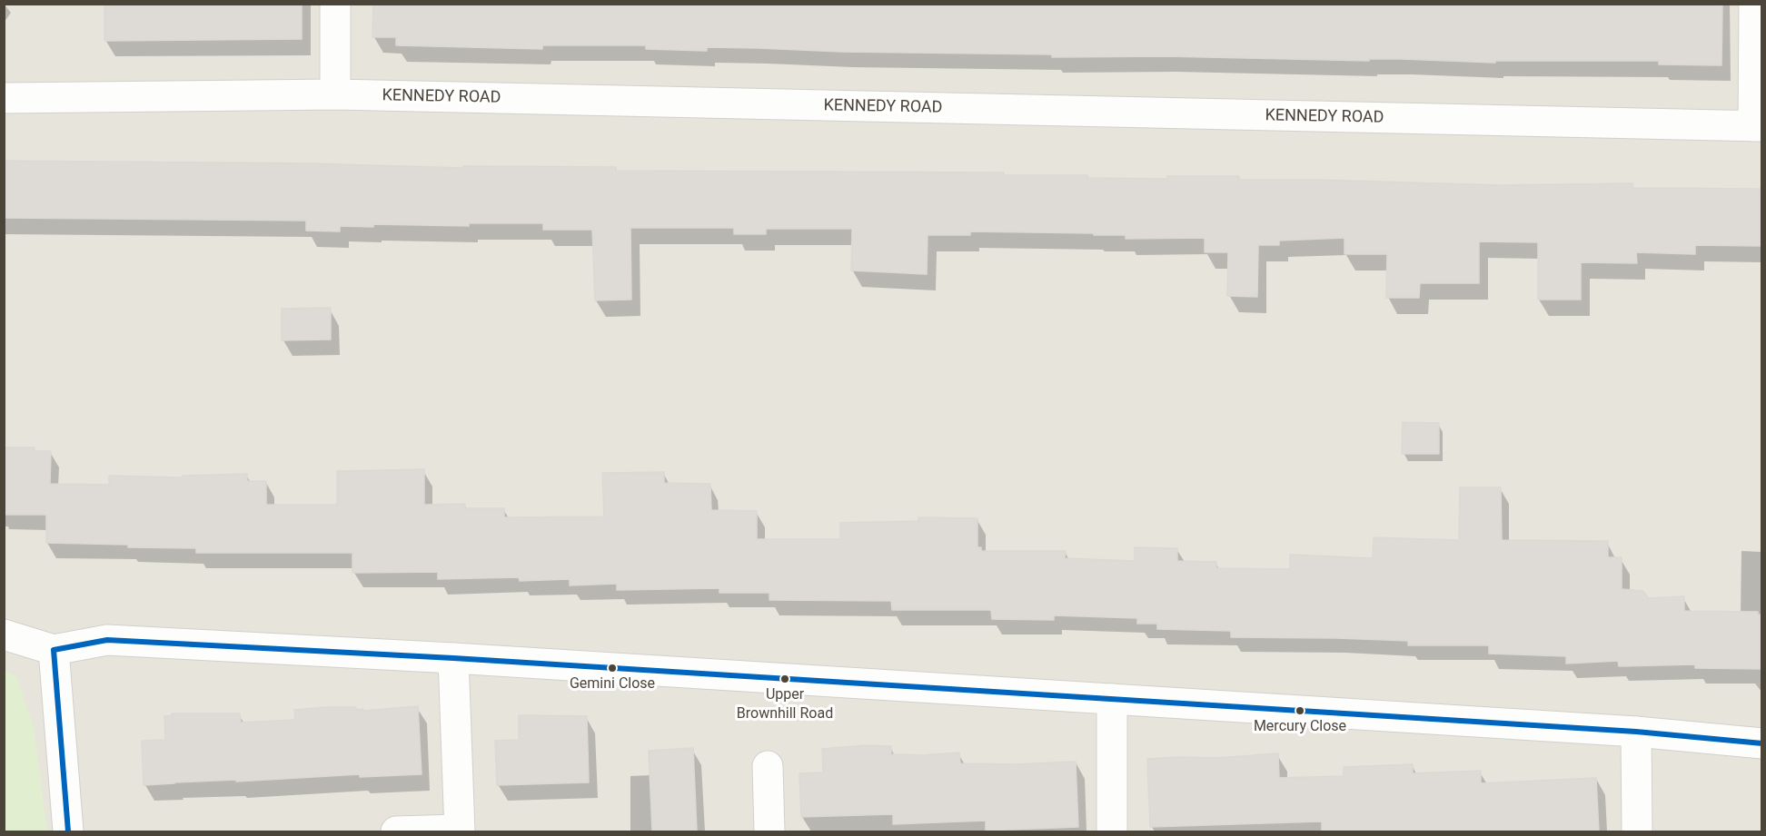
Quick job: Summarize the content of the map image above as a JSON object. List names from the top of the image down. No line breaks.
{"streets":{"street":["KENNEDY ROAD"]},"places":["Gemini Close","Upper Brownhill Road","Mercury Close"]}
